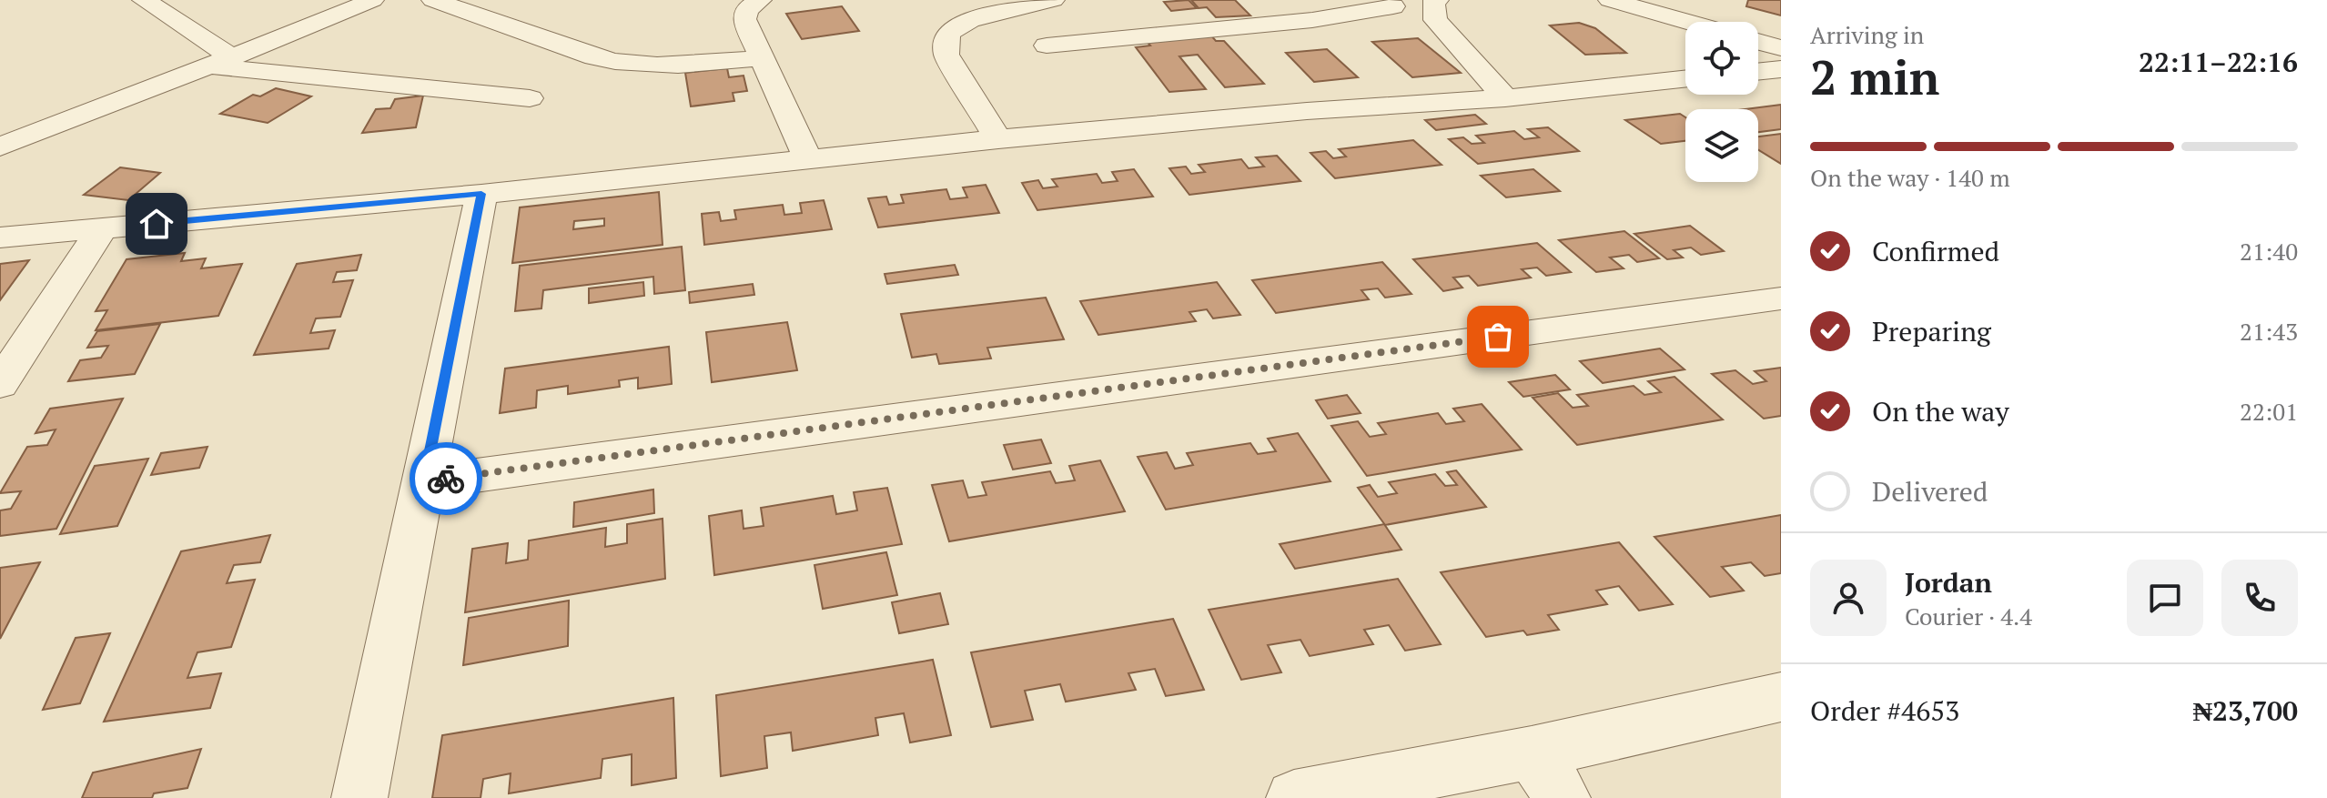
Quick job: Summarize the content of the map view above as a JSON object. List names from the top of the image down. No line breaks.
{"page":{"heading":["2 min","Arriving in","22:11–22:16"],"panel":["Jordan","Courier · 4.4","Order #4653","₦23,700"],"bar":"On the way · 140 m","list":[["Confirmed","21:40"],["Preparing","21:43"],["On the way","22:01"],"Delivered"]}}
